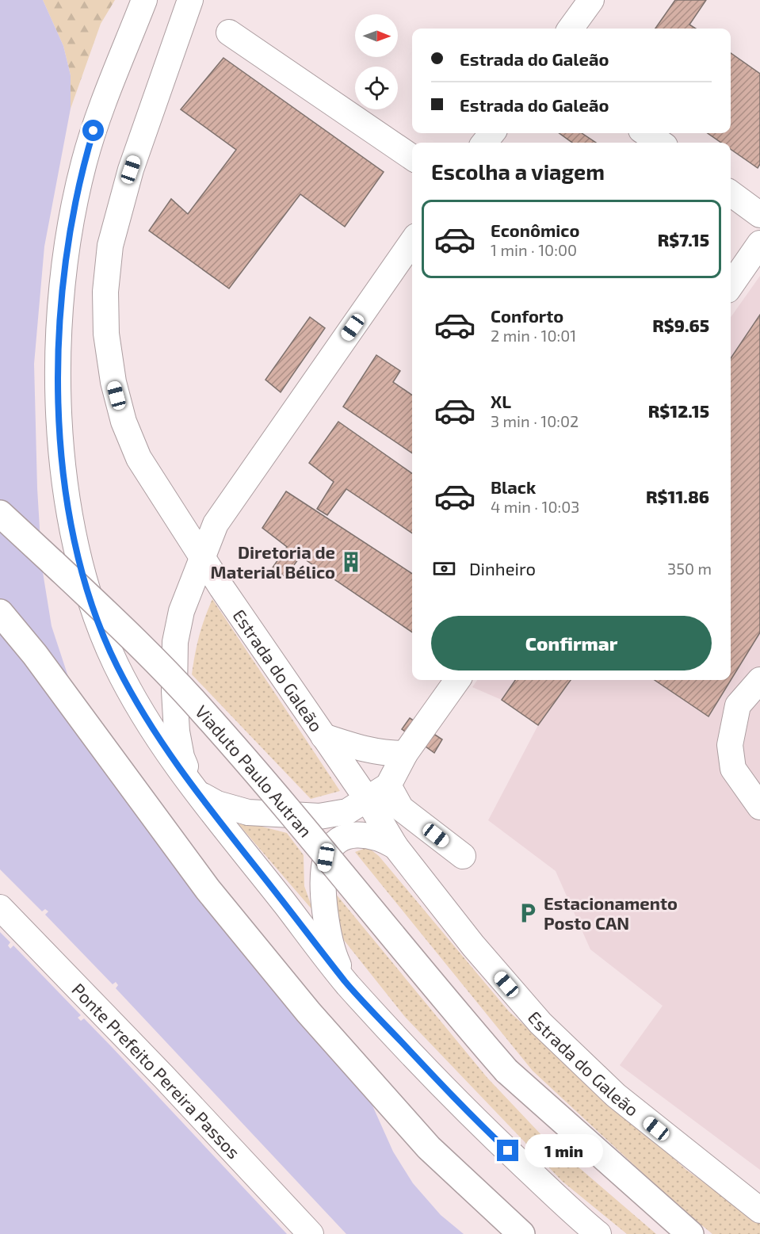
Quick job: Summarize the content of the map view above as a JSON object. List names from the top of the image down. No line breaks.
{"streets":{"main road":["Viaduto Paulo Autran"],"street":["Estrada do Galeão","Ponte Prefeito Pereira Passos"]},"places":{"building":["Diretoria de Material Bélico"],"parking":["Estacionamento Posto CAN"]},"north":"right","page":{"banner":["Estrada do Galeão","Estrada do Galeão"],"heading":"Escolha a viagem","list":[{"name":"Econômico","note":"1 min · 10:00","value":"R$7.15"},{"name":"Conforto","note":"2 min · 10:01","value":"R$9.65"},{"name":"XL","note":"3 min · 10:02","value":"R$12.15"},{"name":"Black","note":"4 min · 10:03","value":"R$11.86"}],"pay":["Dinheiro","350 m"],"buttons":"Confirmar","bubble":"1 min"}}
